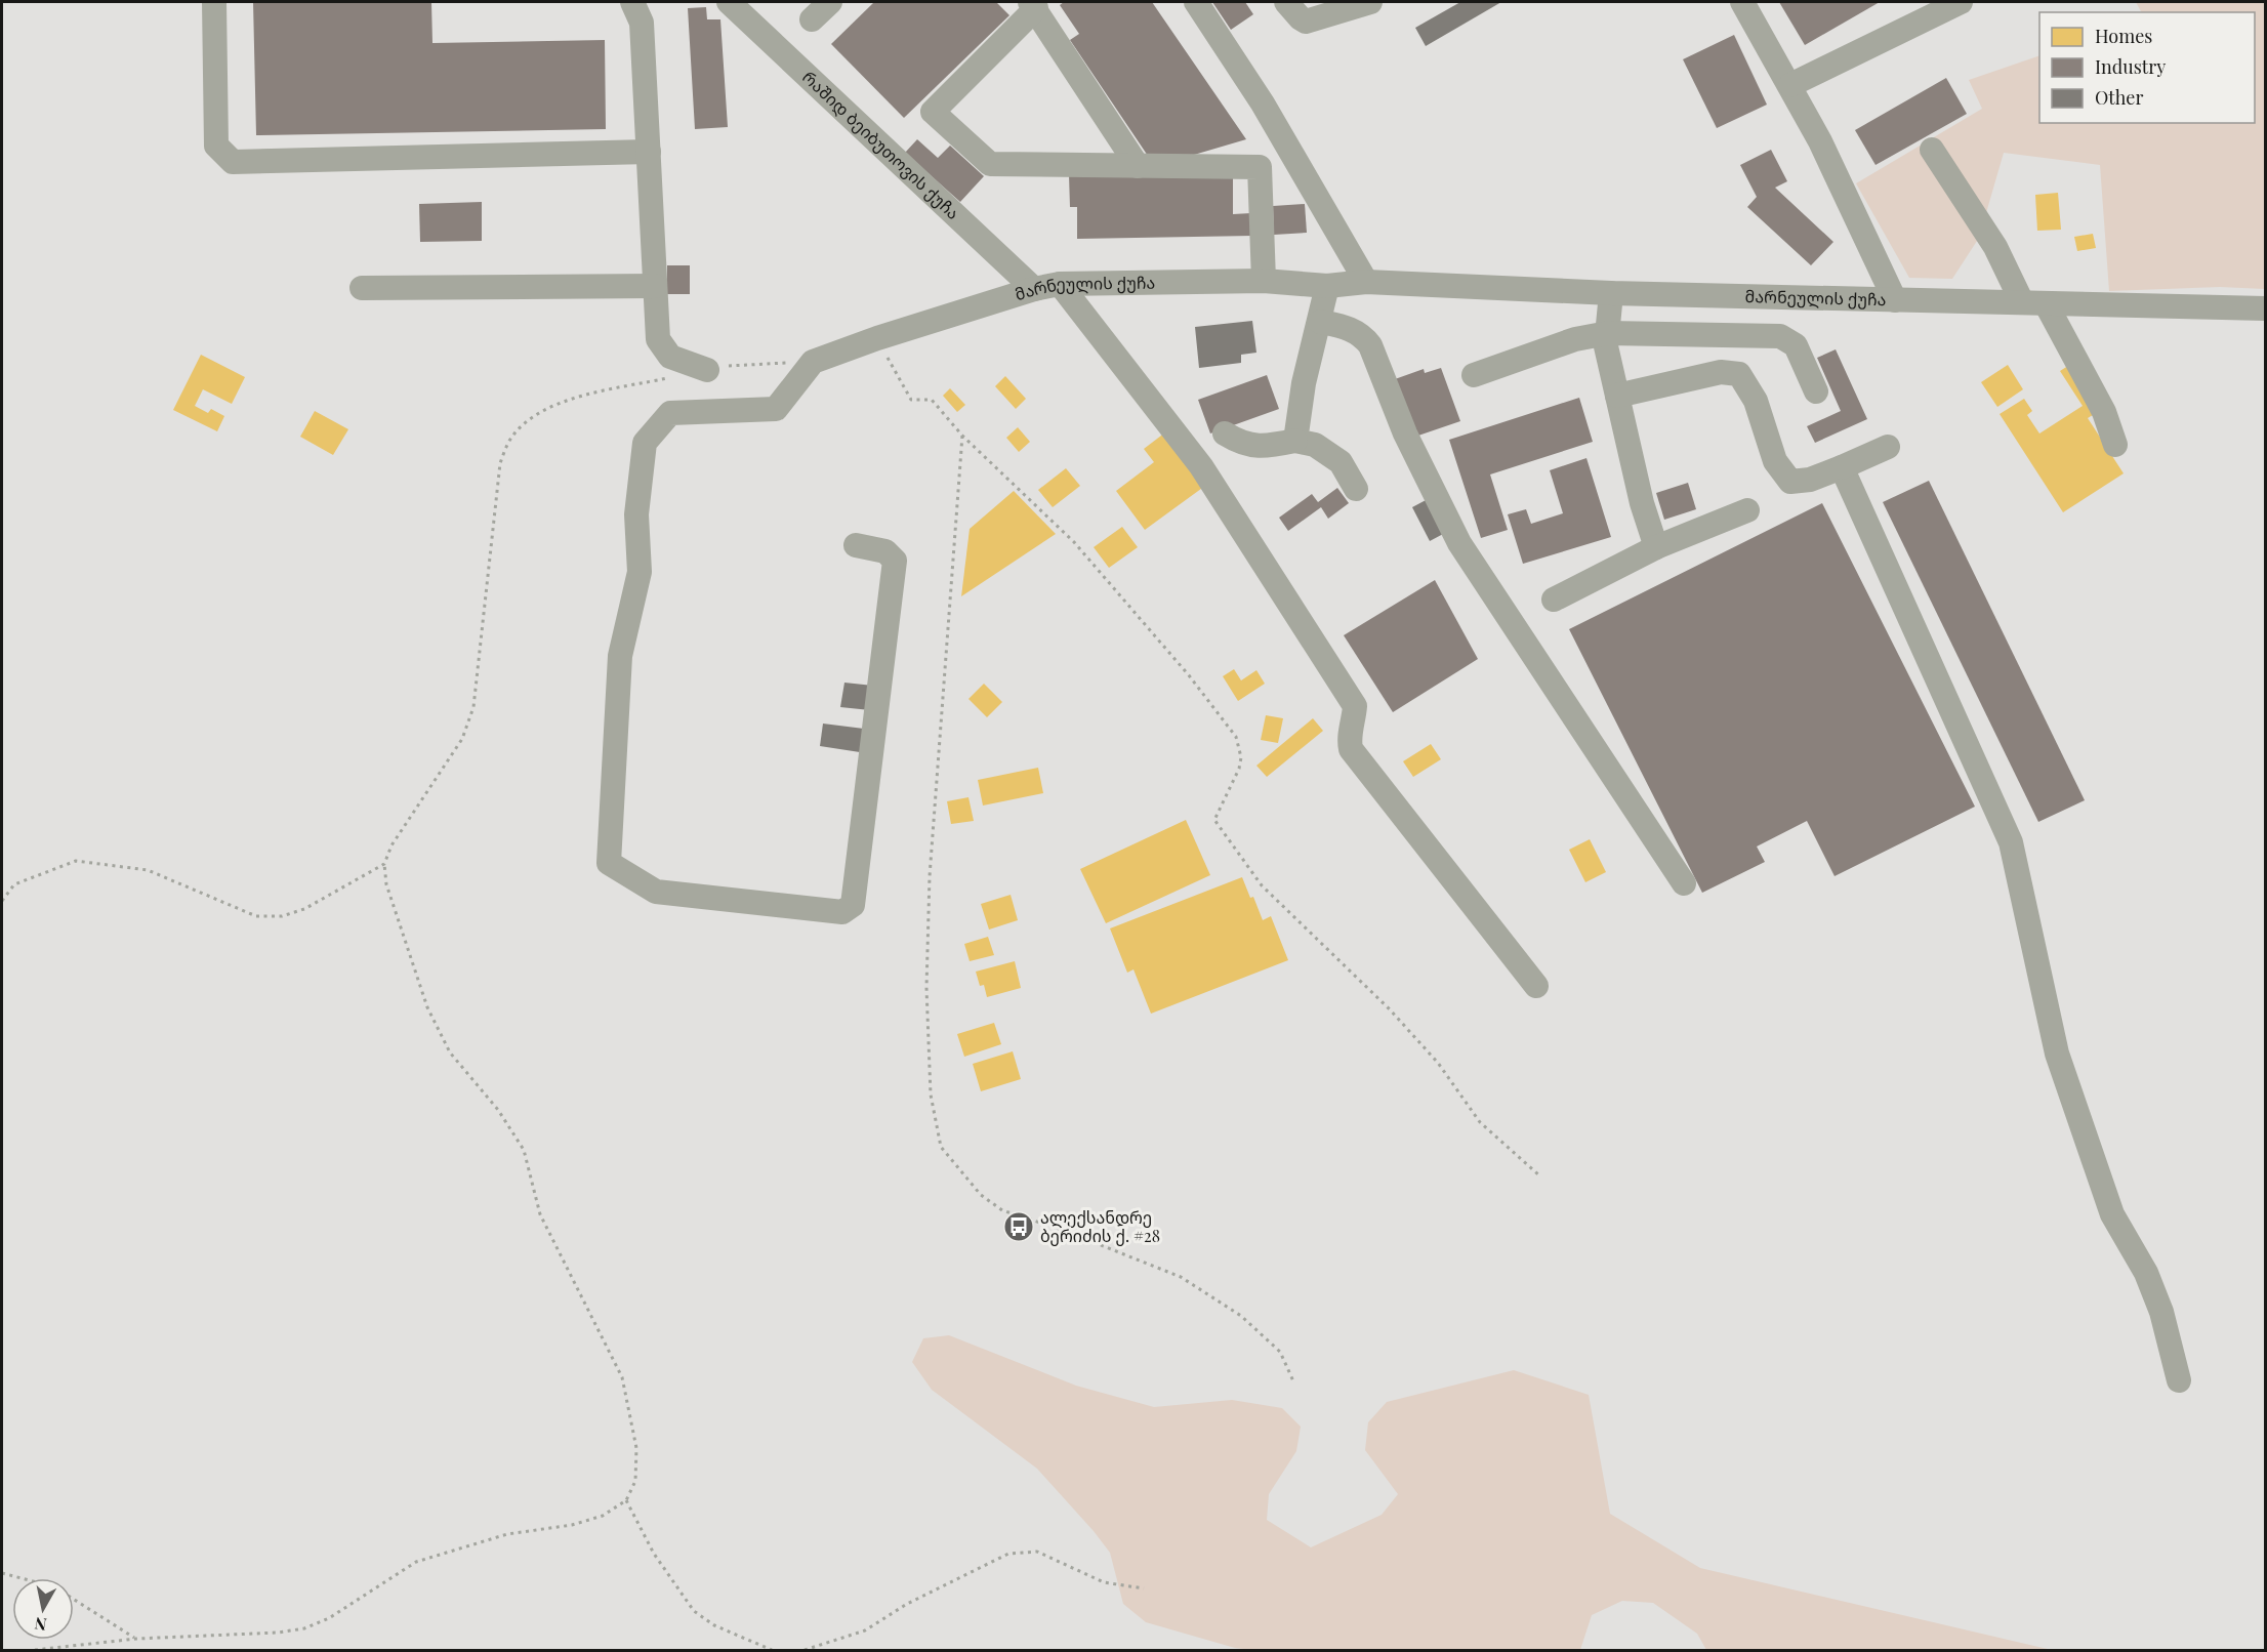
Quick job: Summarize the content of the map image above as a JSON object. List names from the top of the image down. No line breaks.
{"streets":{"street":["რაშიდ ბეიბუთოვის ქუჩა","მარნეულის ქუჩა"]},"crossings":[["რაშიდ ბეიბუთოვის ქუჩა","მარნეულის ქუჩა"]],"places":{"bus stop":["ალექსანდრე ბერიძის ქ. #28"]},"legend":["Homes","Industry","Other"],"north":"bottom"}
